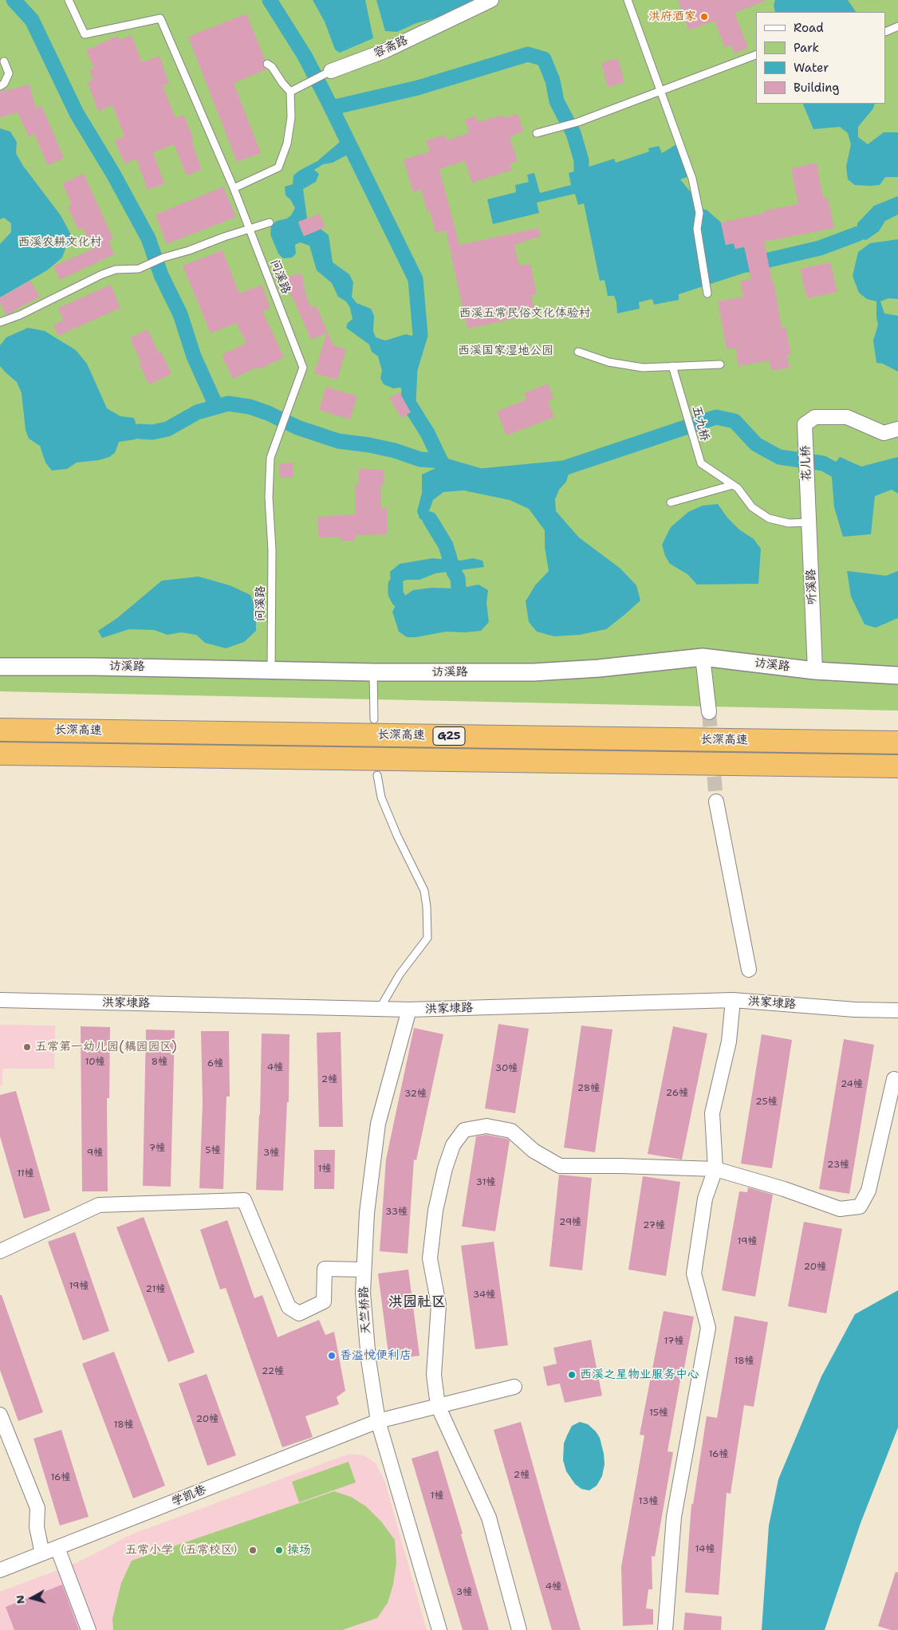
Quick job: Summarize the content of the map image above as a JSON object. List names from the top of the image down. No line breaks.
{"streets":{"highway":["长深高速","G25"],"street":["容斋路","花儿桥","听溪路","访溪路","洪家埭路","天竺桥路","学凯巷"],"lane":["问溪路","五九桥"]},"crossings":[["问溪路","访溪路"],["五九桥","听溪路"],["花儿桥","听溪路"],["听溪路","访溪路"],["洪家埭路","天竺桥路"],["天竺桥路","学凯巷"]],"districts":["洪园社区"],"parks":["西溪农耕文化村","西溪五常民俗文化体验村","西溪国家湿地公园"],"places":["洪府酒家","五常第一幼儿园(耦园园区)","香溢悦便利店","西溪之星物业服务中心","五常小学（五常校区）","操场"],"house_numbers":["10幢","8幢","6幢","4幢","30幢","2幢","24幢","28幢","26幢","32幢","25幢","7幢","5幢","9幢","3幢","23幢","1幢","11幢","31幢","33幢","29幢","27幢","19幢","20幢","19幢","21幢","34幢","17幢","18幢","22幢","15幢","20幢","18幢","16幢","2幢","16幢","1幢","13幢","14幢","4幢","3幢"],"legend":["Road","Park","Water","Building"],"north":"left"}
